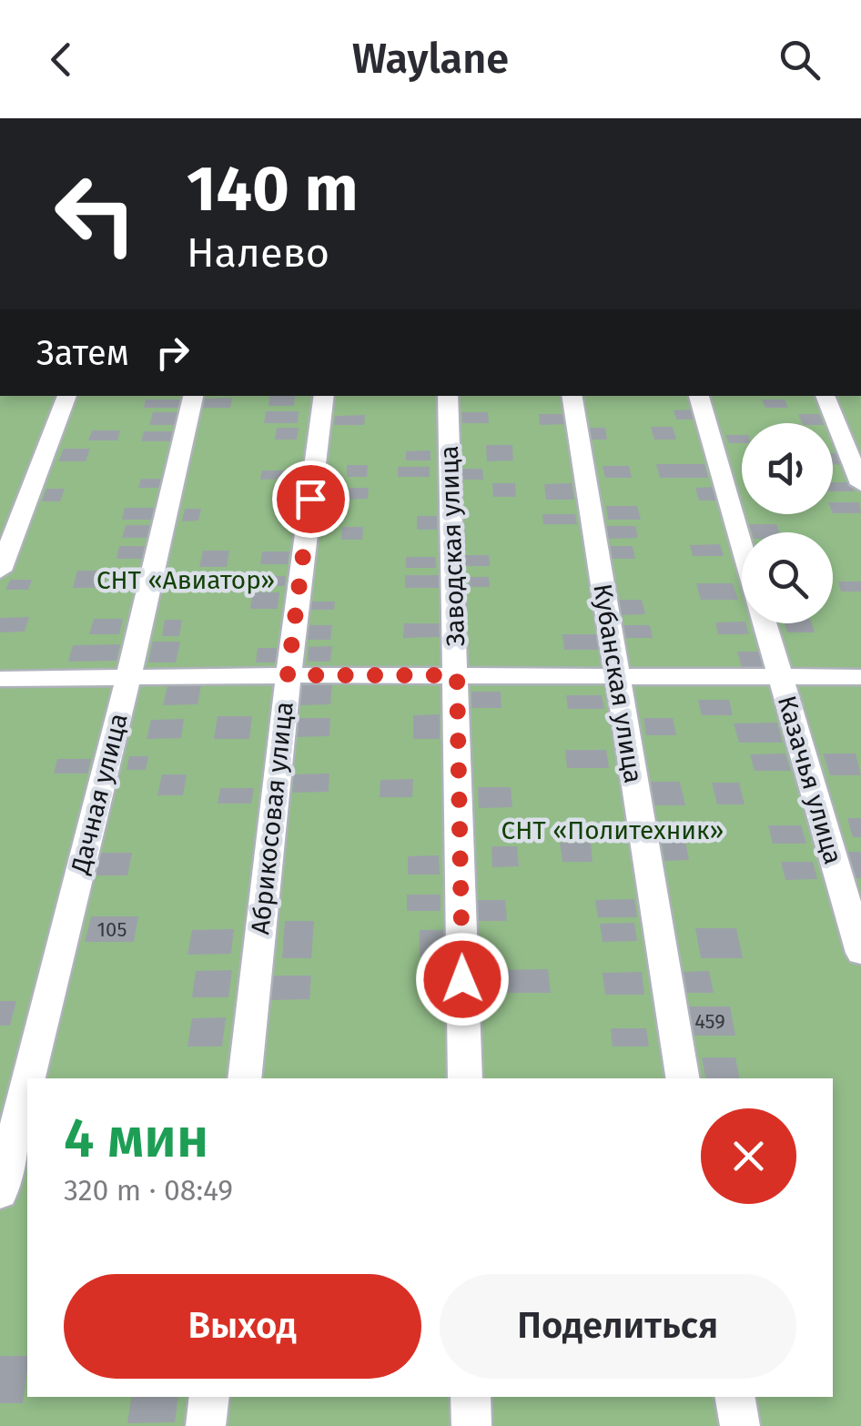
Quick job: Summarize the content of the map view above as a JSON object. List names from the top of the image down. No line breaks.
{"streets":{"street":["Заводская улица","Кубанская улица","Казачья улица","Дачная улица","Абрикосовая улица"]},"parks":["СНТ «Авиатор»","СНТ «Политехник»"],"house_numbers":["105","459"],"page":{"header":"Waylane","turn":["140 m","Налево"],"then":"Затем","heading":["4 мин","320 m · 08:49"],"buttons":["Выход","Поделиться"]}}
